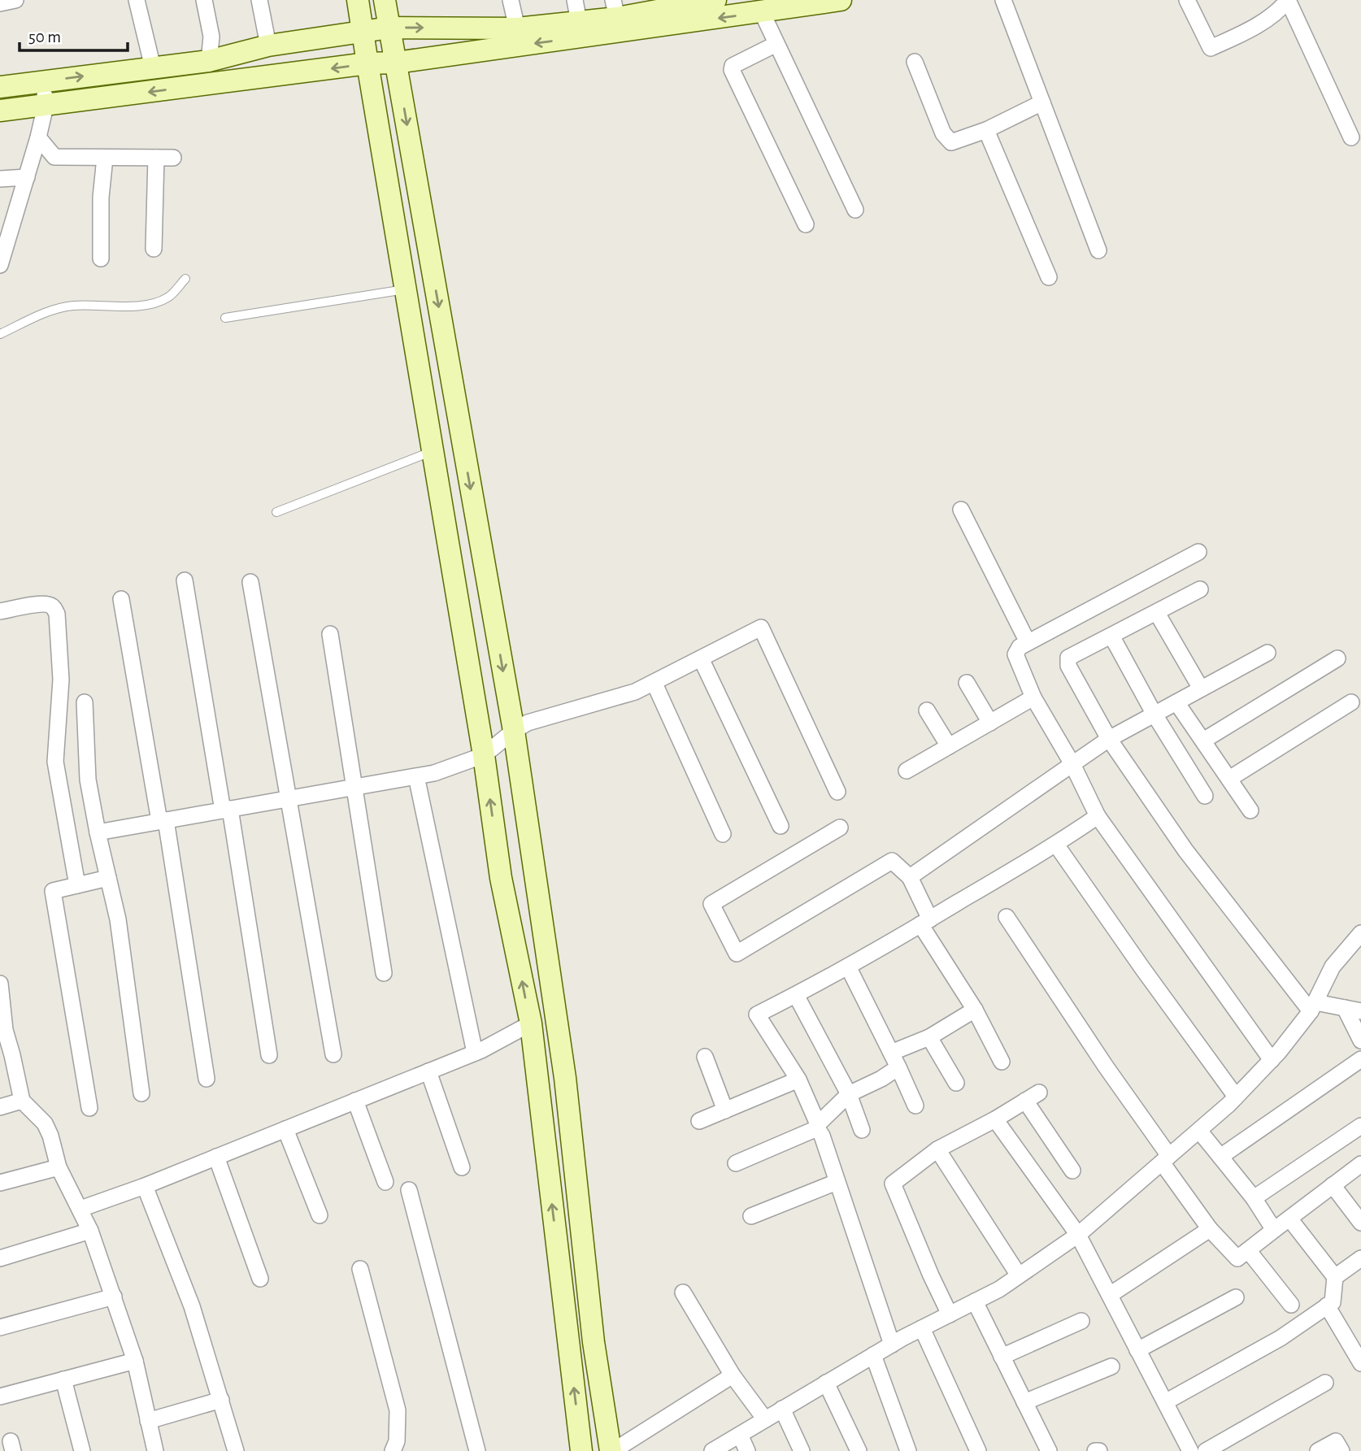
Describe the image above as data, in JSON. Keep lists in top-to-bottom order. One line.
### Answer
{"scale_bar":"50 m"}
